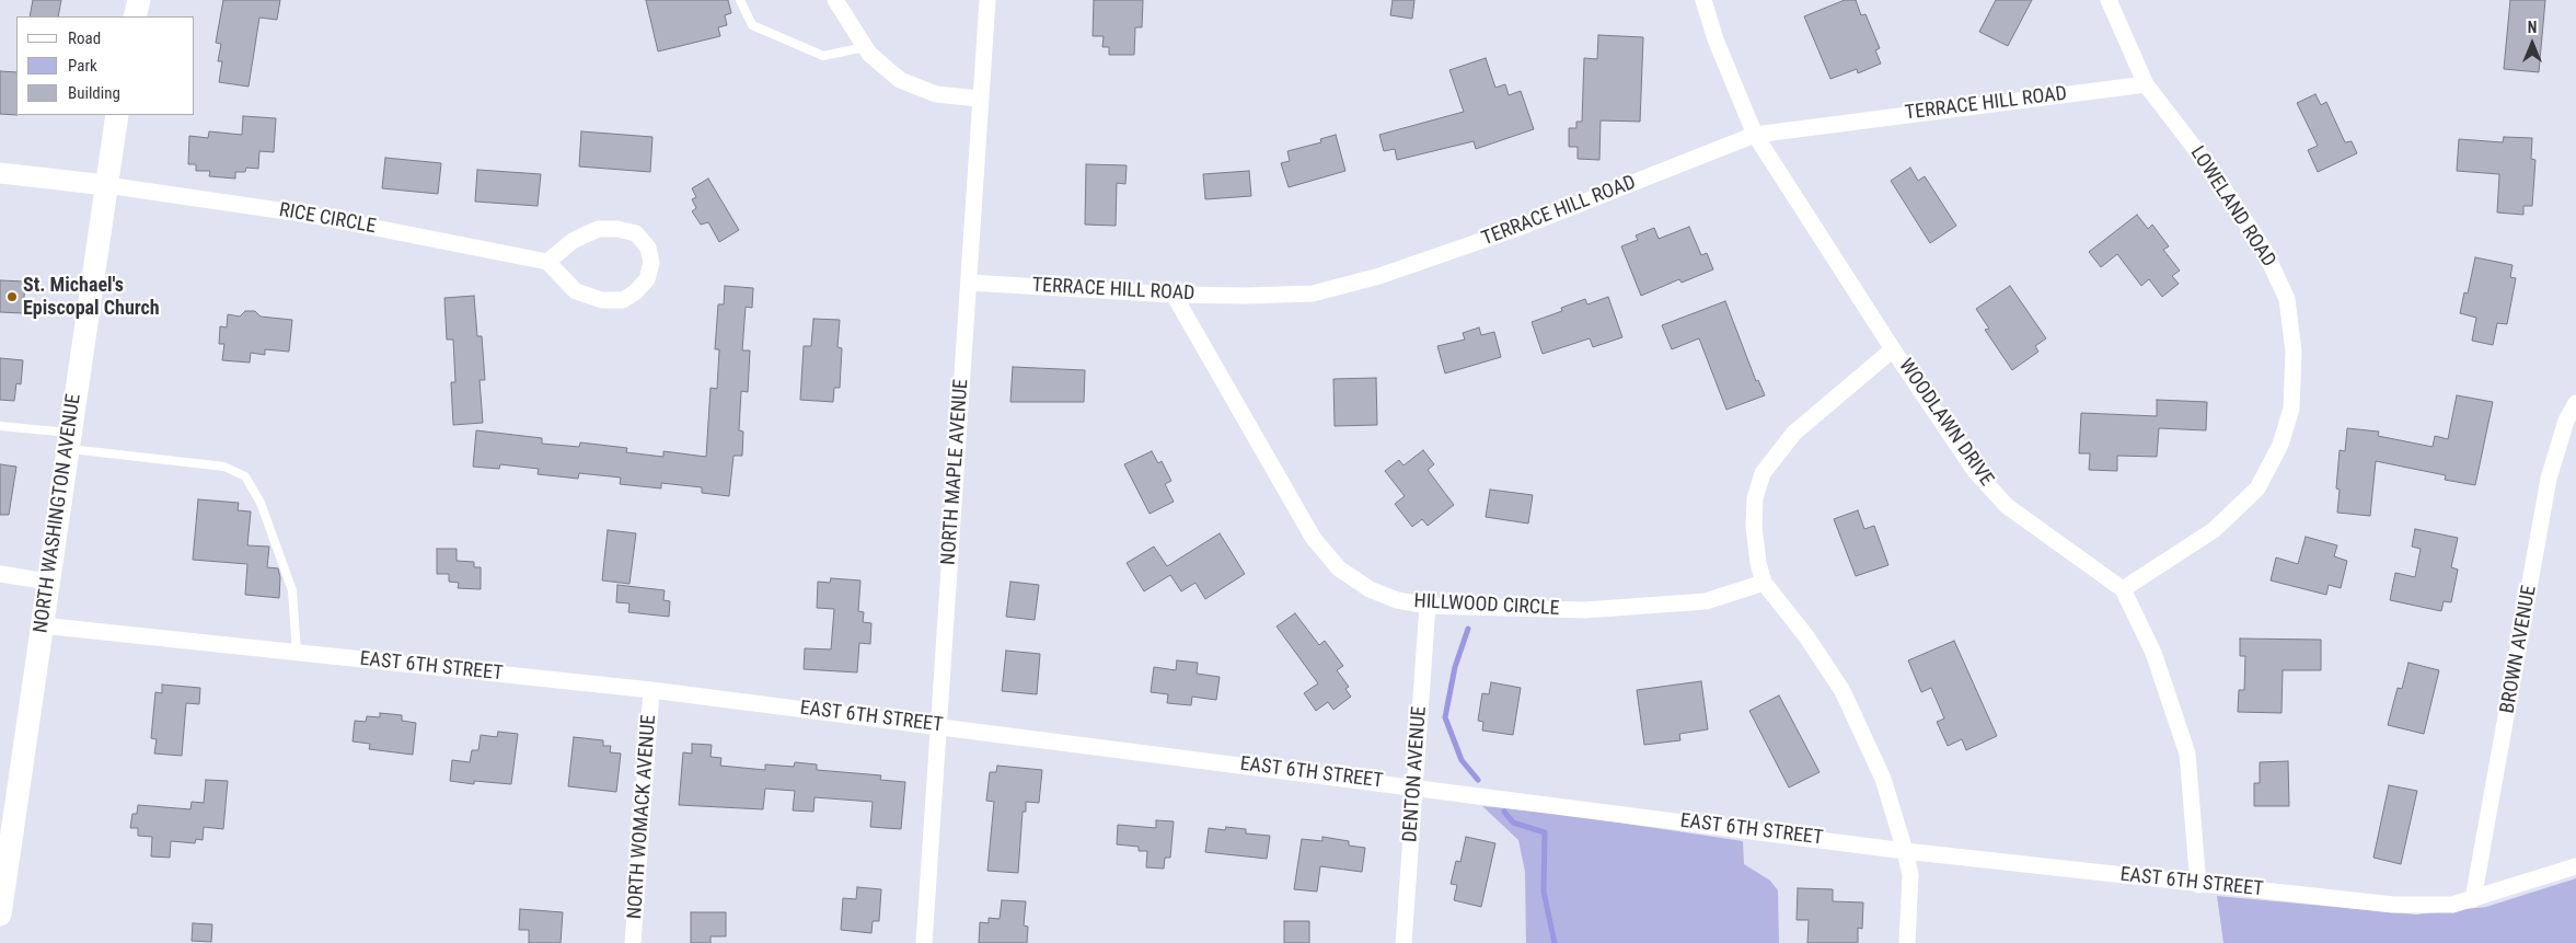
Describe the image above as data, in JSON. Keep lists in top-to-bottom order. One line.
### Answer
{"streets":{"main road":["NORTH WASHINGTON AVENUE"],"street":["TERRACE HILL ROAD","LOWELAND ROAD","RICE CIRCLE","WOODLAWN DRIVE","NORTH MAPLE AVENUE","HILLWOOD CIRCLE","BROWN AVENUE","EAST 6TH STREET","DENTON AVENUE","NORTH WOMACK AVENUE"]},"crossings":[["TERRACE HILL ROAD","LOWELAND ROAD"],["TERRACE HILL ROAD","WOODLAWN DRIVE"],["TERRACE HILL ROAD","NORTH MAPLE AVENUE"],["TERRACE HILL ROAD","HILLWOOD CIRCLE"],["LOWELAND ROAD","WOODLAWN DRIVE"],["RICE CIRCLE","NORTH WASHINGTON AVENUE"],["WOODLAWN DRIVE","EAST 6TH STREET"],["NORTH MAPLE AVENUE","EAST 6TH STREET"],["NORTH WASHINGTON AVENUE","EAST 6TH STREET"],["HILLWOOD CIRCLE","DENTON AVENUE"],["BROWN AVENUE","EAST 6TH STREET"],["EAST 6TH STREET","DENTON AVENUE"],["EAST 6TH STREET","NORTH WOMACK AVENUE"]],"places":["St. Michael's Episcopal Church"],"legend":["Road","Park","Building"],"north":"top"}
